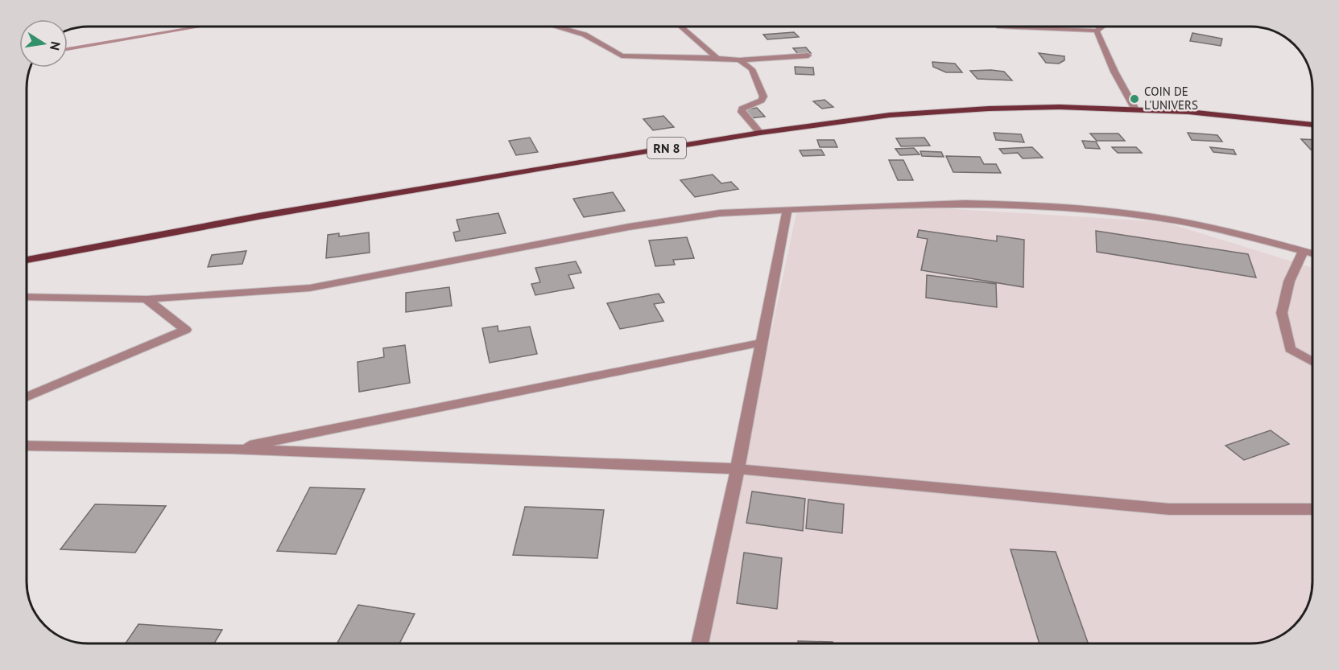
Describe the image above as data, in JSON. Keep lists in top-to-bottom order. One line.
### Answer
{"streets":{"main road":["RN 8"]},"places":["COIN DE L'UNIVERS"],"north":"right"}
